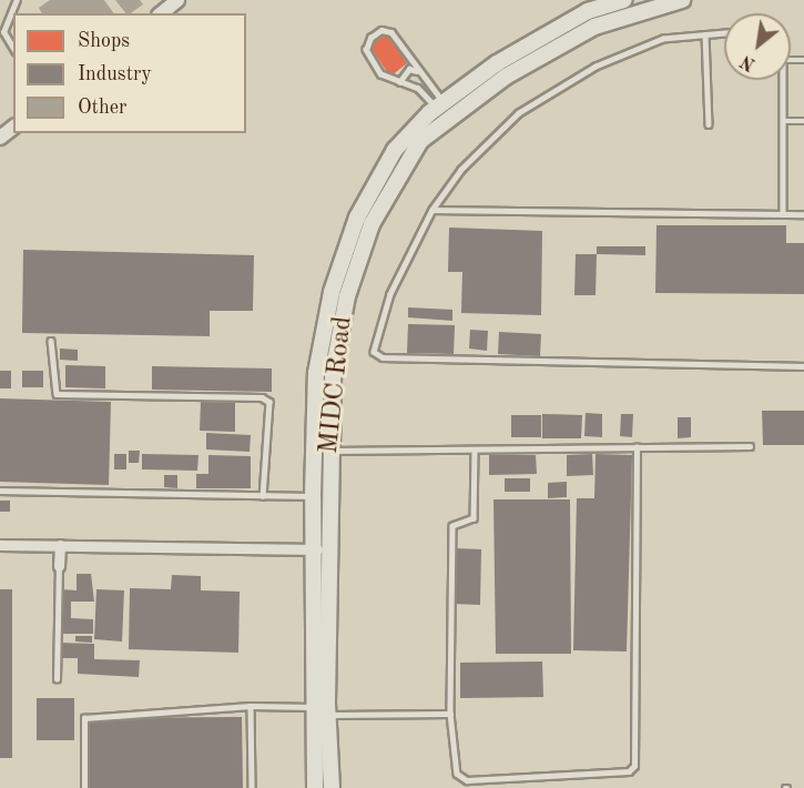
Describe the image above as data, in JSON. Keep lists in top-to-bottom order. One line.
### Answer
{"streets":{"main road":["MIDC Road"]},"legend":["Shops","Industry","Other"],"north":"bottom left"}
